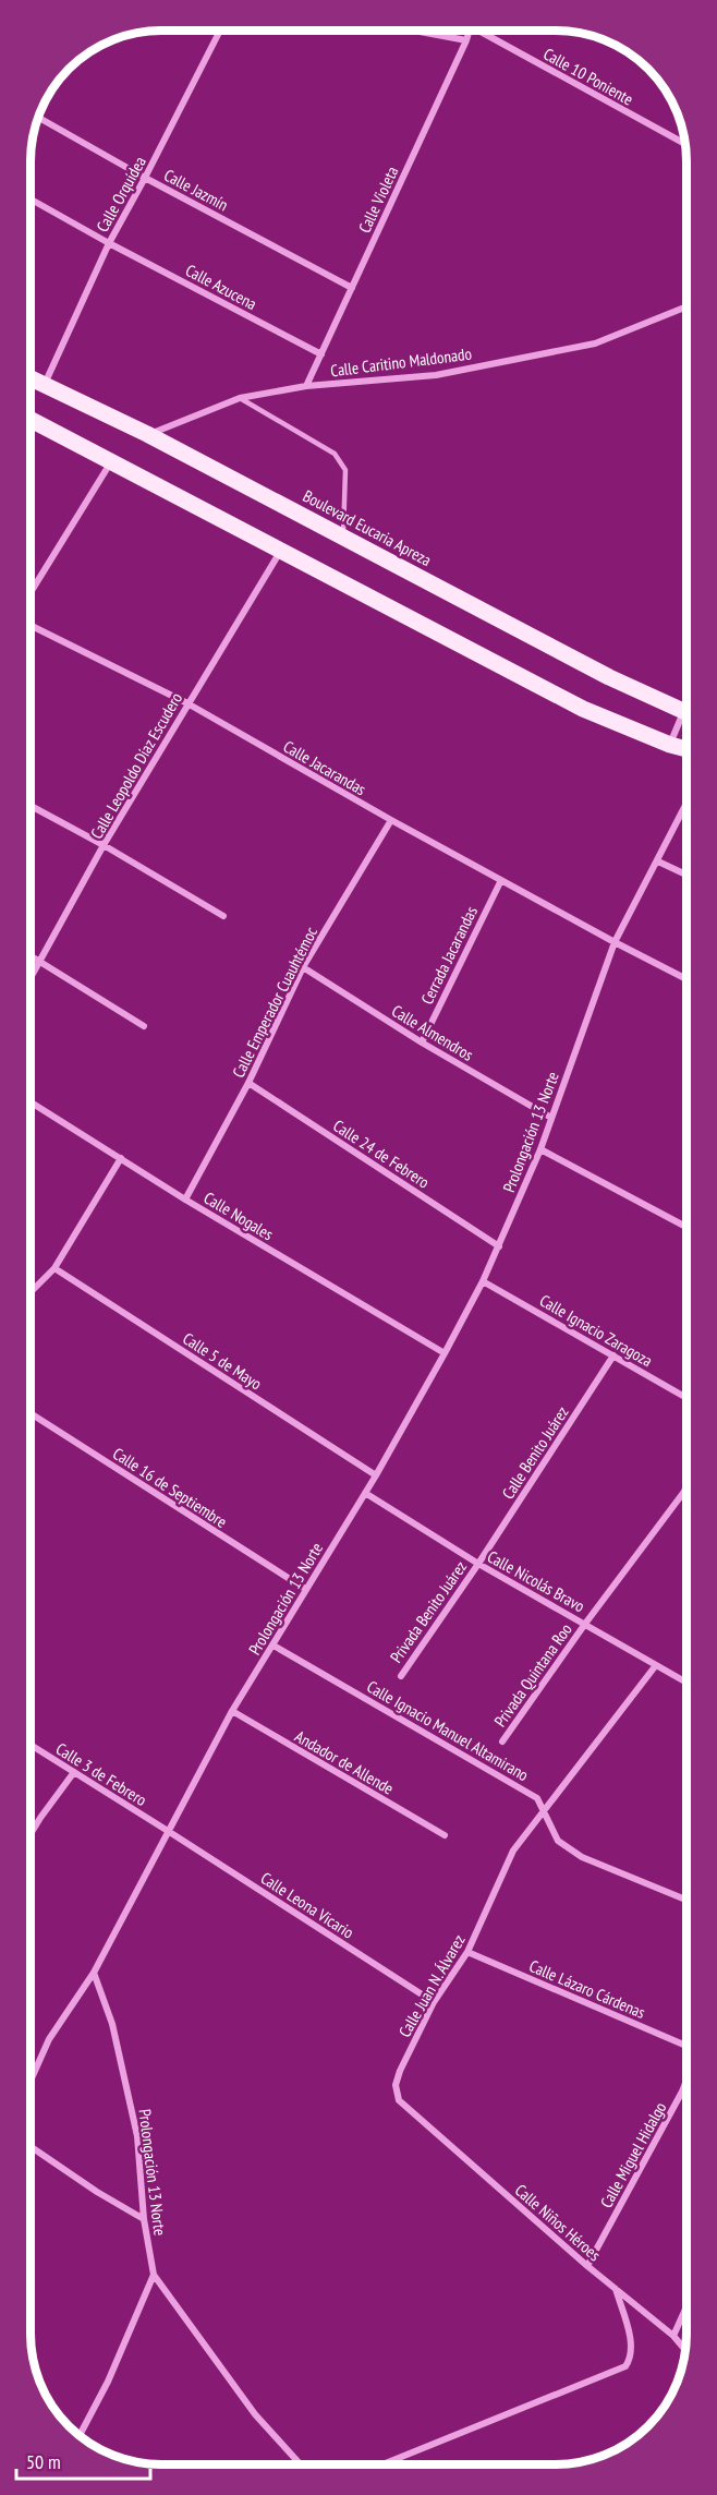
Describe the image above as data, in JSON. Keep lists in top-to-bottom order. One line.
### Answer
{"streets":{"main road":["Boulevard Eucaria Apreza"],"street":["Calle 10 Poniente","Calle Jazmín","Calle Orquídea","Calle Violeta","Calle Azucena","Calle Caritino Maldonado","Calle Leopoldo Díaz Escudero","Calle Jacarandas","Cerrada Jacarandas","Calle Emperador Cuauhtémoc","Calle Almendros","Prolongación 13 Norte","Calle 24 de Febrero","Calle Nogales","Calle Ignacio Zaragoza","Calle 5 de Mayo","Calle Benito Juárez","Calle 16 de Septiembre","Calle Nicolás Bravo","Privada Benito Juárez","Privada Quintana Roo","Calle Ignacio Manuel Altamirano","Andador de Allende","Calle 3 de Febrero","Calle Leona Vicario","Calle Juan N. Álvarez","Calle Lázaro Cárdenas","Calle Miguel Hidalgo","Calle Niños Héroes"]},"crossings":[["Calle Jazmín","Calle Orquídea"],["Calle Jazmín","Calle Violeta"],["Calle Orquídea","Calle Azucena"],["Calle Orquídea","Boulevard Eucaria Apreza"],["Calle Violeta","Calle Azucena"],["Calle Violeta","Calle Caritino Maldonado"],["Calle Caritino Maldonado","Boulevard Eucaria Apreza"],["Calle Leopoldo Díaz Escudero","Calle Jacarandas"],["Calle Jacarandas","Cerrada Jacarandas"],["Calle Jacarandas","Calle Emperador Cuauhtémoc"],["Calle Jacarandas","Prolongación 13 Norte"],["Cerrada Jacarandas","Calle Almendros"],["Calle Emperador Cuauhtémoc","Calle Almendros"],["Calle Emperador Cuauhtémoc","Calle 24 de Febrero"],["Calle Emperador Cuauhtémoc","Calle Nogales"],["Calle Almendros","Prolongación 13 Norte"],["Prolongación 13 Norte","Calle 24 de Febrero"],["Prolongación 13 Norte","Calle Nogales"],["Prolongación 13 Norte","Calle Ignacio Zaragoza"],["Prolongación 13 Norte","Calle 5 de Mayo"],["Prolongación 13 Norte","Calle 16 de Septiembre"],["Prolongación 13 Norte","Calle Nicolás Bravo"],["Prolongación 13 Norte","Calle Ignacio Manuel Altamirano"],["Prolongación 13 Norte","Andador de Allende"],["Prolongación 13 Norte","Calle 3 de Febrero"],["Prolongación 13 Norte","Calle Leona Vicario"],["Calle Ignacio Zaragoza","Calle Benito Juárez"],["Calle Benito Juárez","Calle Nicolás Bravo"],["Calle Benito Juárez","Privada Benito Juárez"],["Calle Nicolás Bravo","Privada Benito Juárez"],["Calle Nicolás Bravo","Privada Quintana Roo"],["Calle Nicolás Bravo","Calle Juan N. Álvarez"],["Calle Ignacio Manuel Altamirano","Calle Juan N. Álvarez"],["Calle 3 de Febrero","Calle Leona Vicario"],["Calle Leona Vicario","Calle Juan N. Álvarez"],["Calle Juan N. Álvarez","Calle Lázaro Cárdenas"],["Calle Juan N. Álvarez","Calle Niños Héroes"],["Calle Miguel Hidalgo","Calle Niños Héroes"]],"scale_bar":"50 m"}
